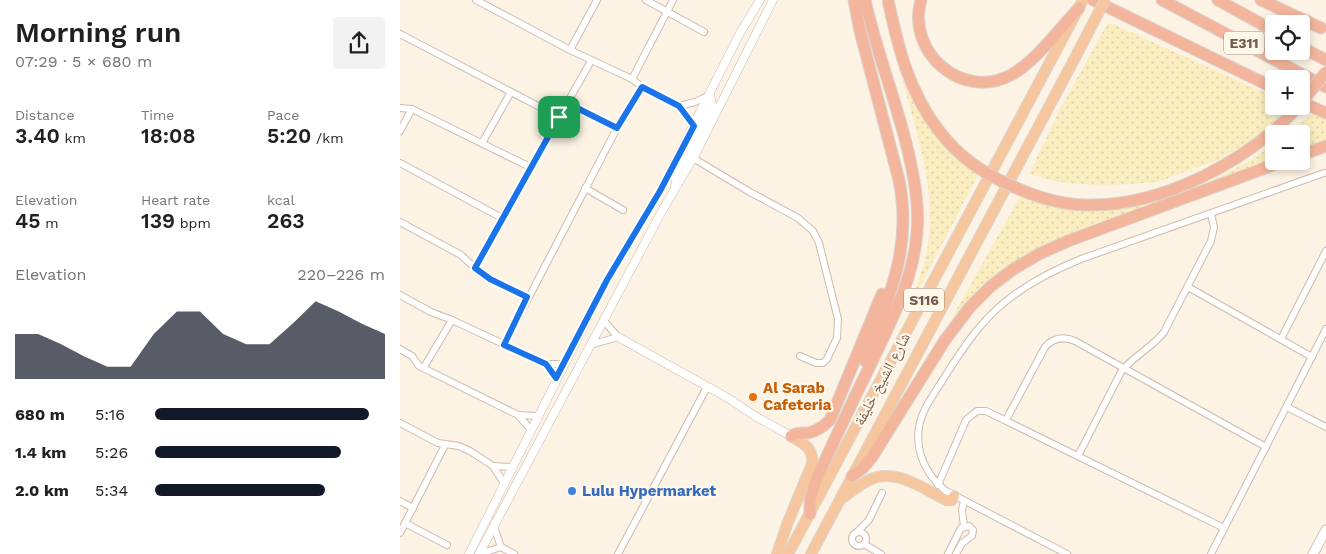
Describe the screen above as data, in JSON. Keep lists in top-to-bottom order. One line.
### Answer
{"streets":{"highway":["E311","S116","شارع الشيخ خليفة"]},"places":["Al Sarab Cafeteria","Lulu Hypermarket"],"page":{"heading":["Morning run","07:29 · 5 × 680 m"],"map_buttons":["+","−"],"stats":[["Distance","3.40 km"],["Time","18:08"],["Pace","5:20 /km"],["Elevation","45 m"],["Heart rate","139 bpm"],["kcal","263"]],"chart":["Elevation","220–226 m"],"list":[{"name":"680 m","note":"5:16"},{"name":"1.4 km","note":"5:26"},{"name":"2.0 km","note":"5:34"}]}}
